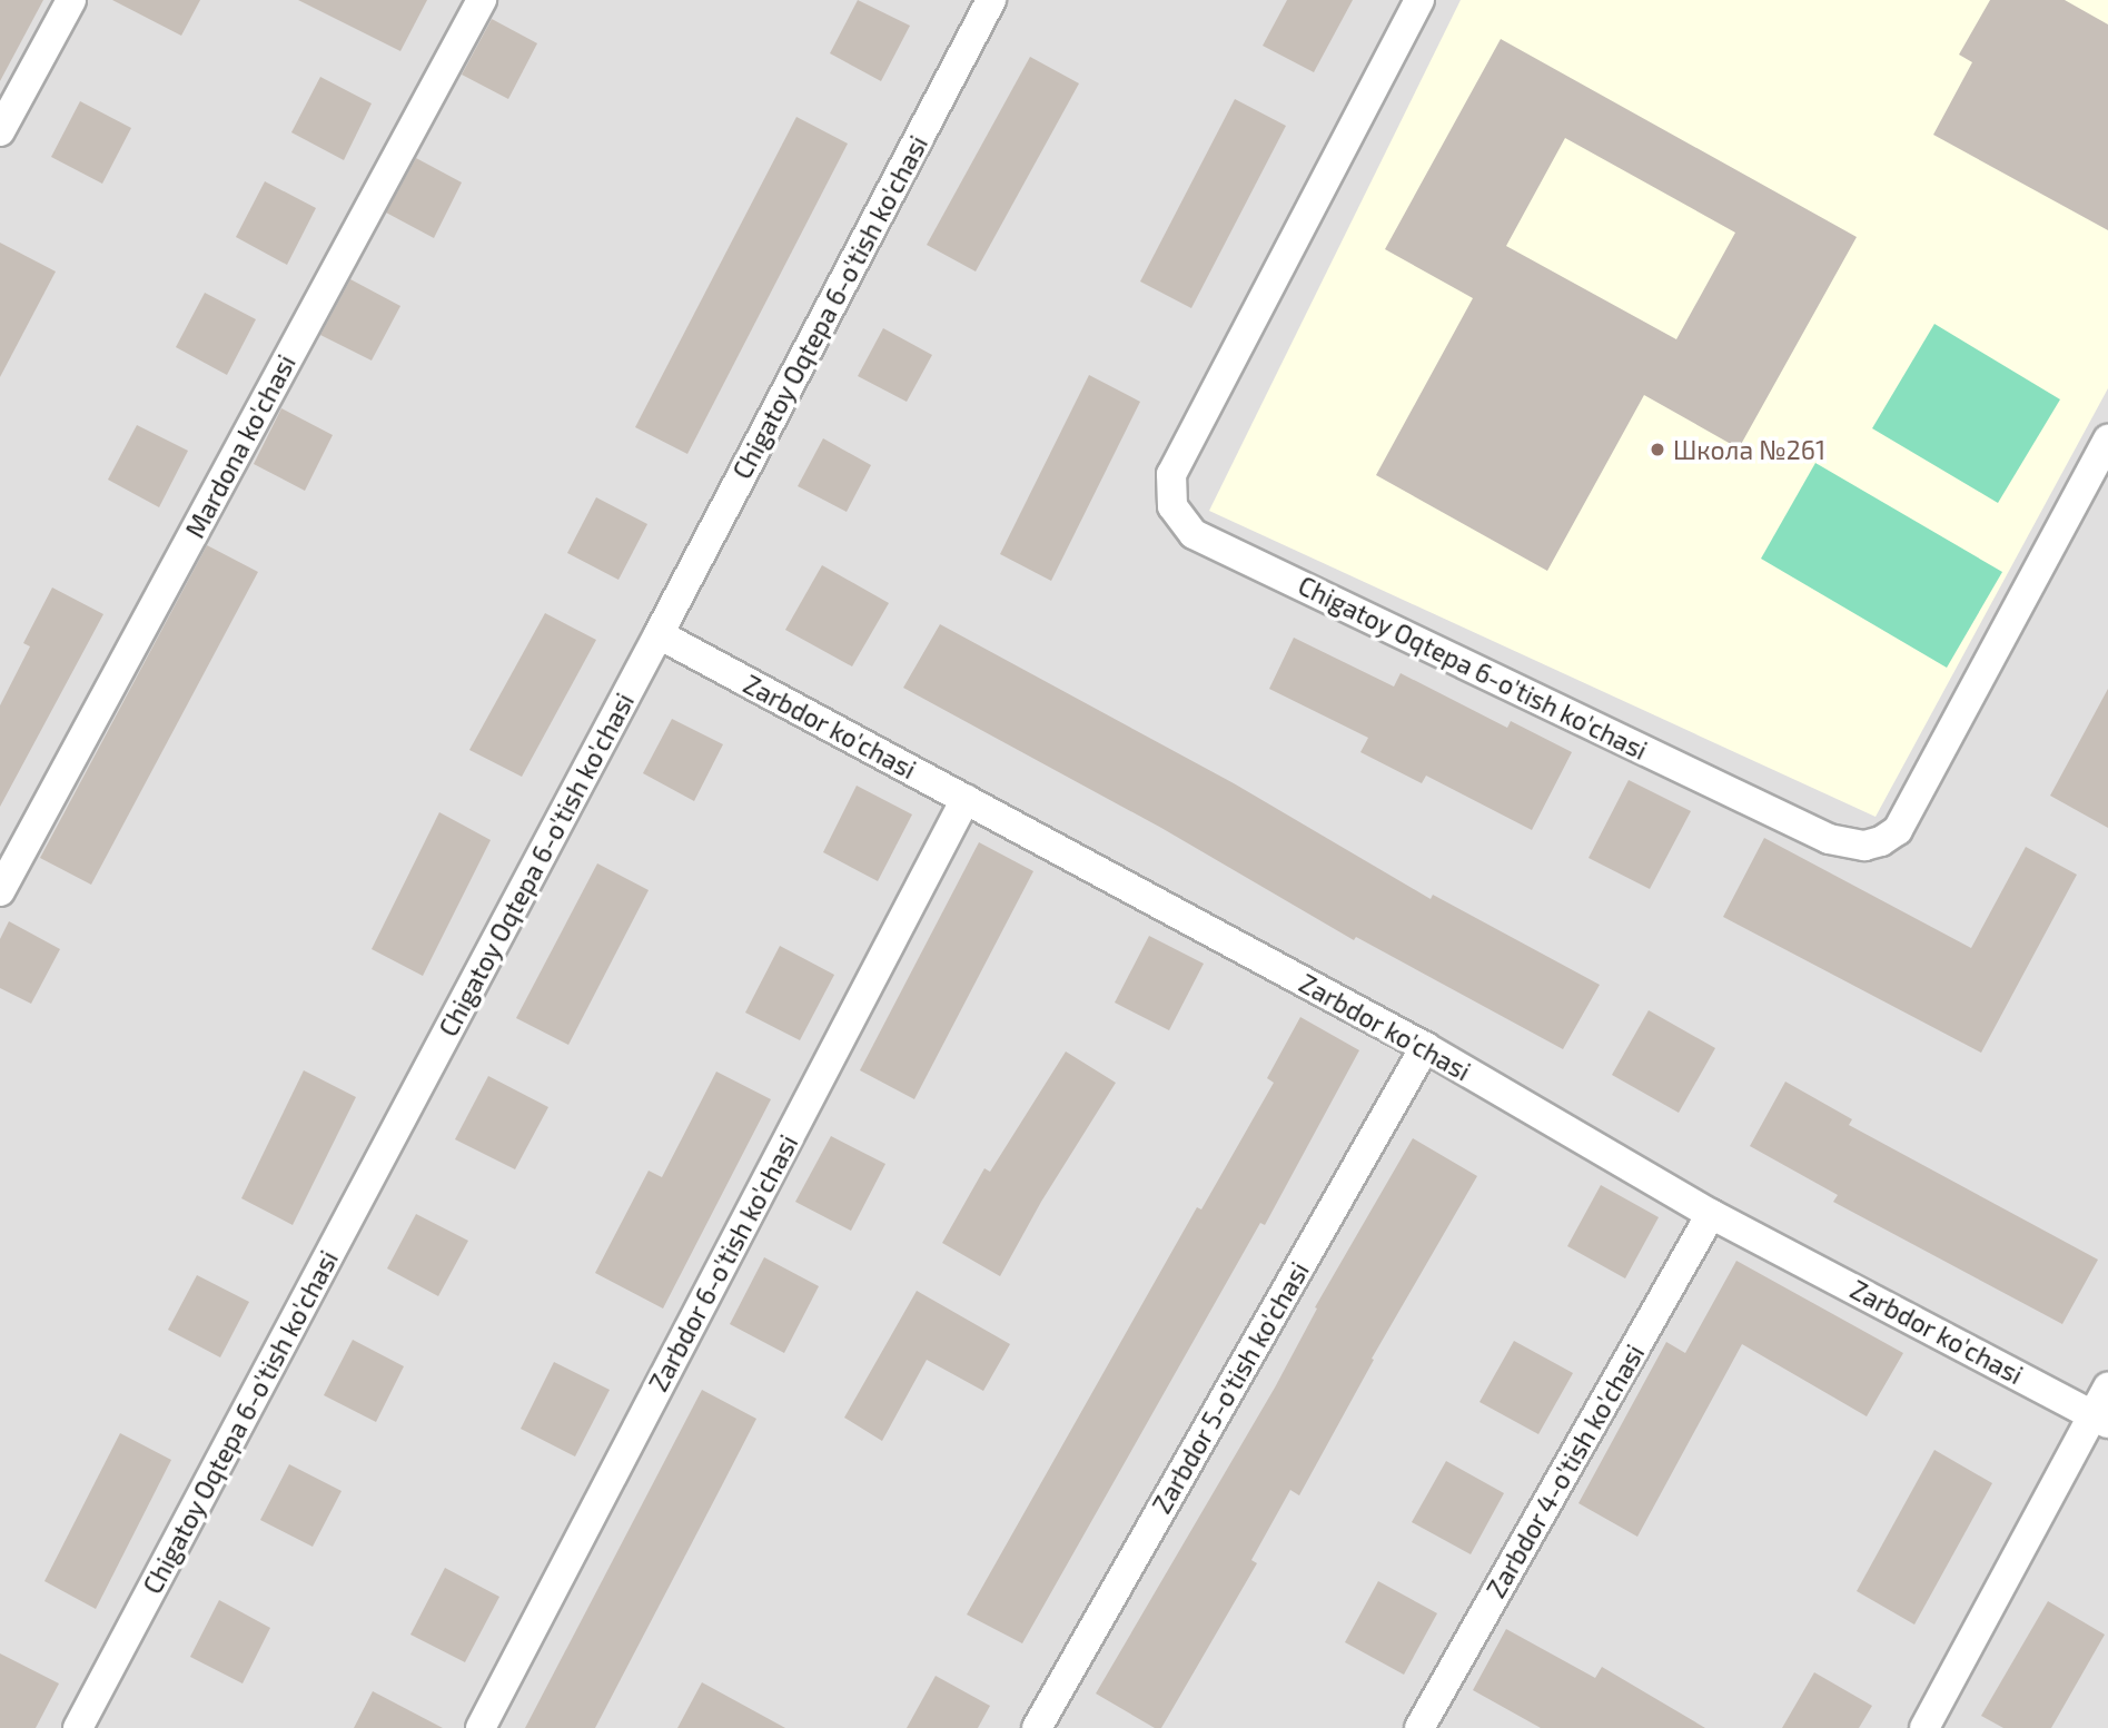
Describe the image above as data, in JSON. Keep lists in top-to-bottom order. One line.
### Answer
{"streets":{"street":["Chigatoy Oqtepa 6-o'tish ko'chasi","Mardona ko'chasi","Zarbdor ko'chasi","Zarbdor 6-o'tish ko'chasi","Zarbdor 5-o'tish ko'chasi","Zarbdor 4-o'tish ko'chasi"]},"crossings":[["Chigatoy Oqtepa 6-o'tish ko'chasi","Zarbdor ko'chasi"],["Zarbdor ko'chasi","Zarbdor 6-o'tish ko'chasi"],["Zarbdor ko'chasi","Zarbdor 5-o'tish ko'chasi"],["Zarbdor ko'chasi","Zarbdor 4-o'tish ko'chasi"]],"places":["Школа №261"]}
